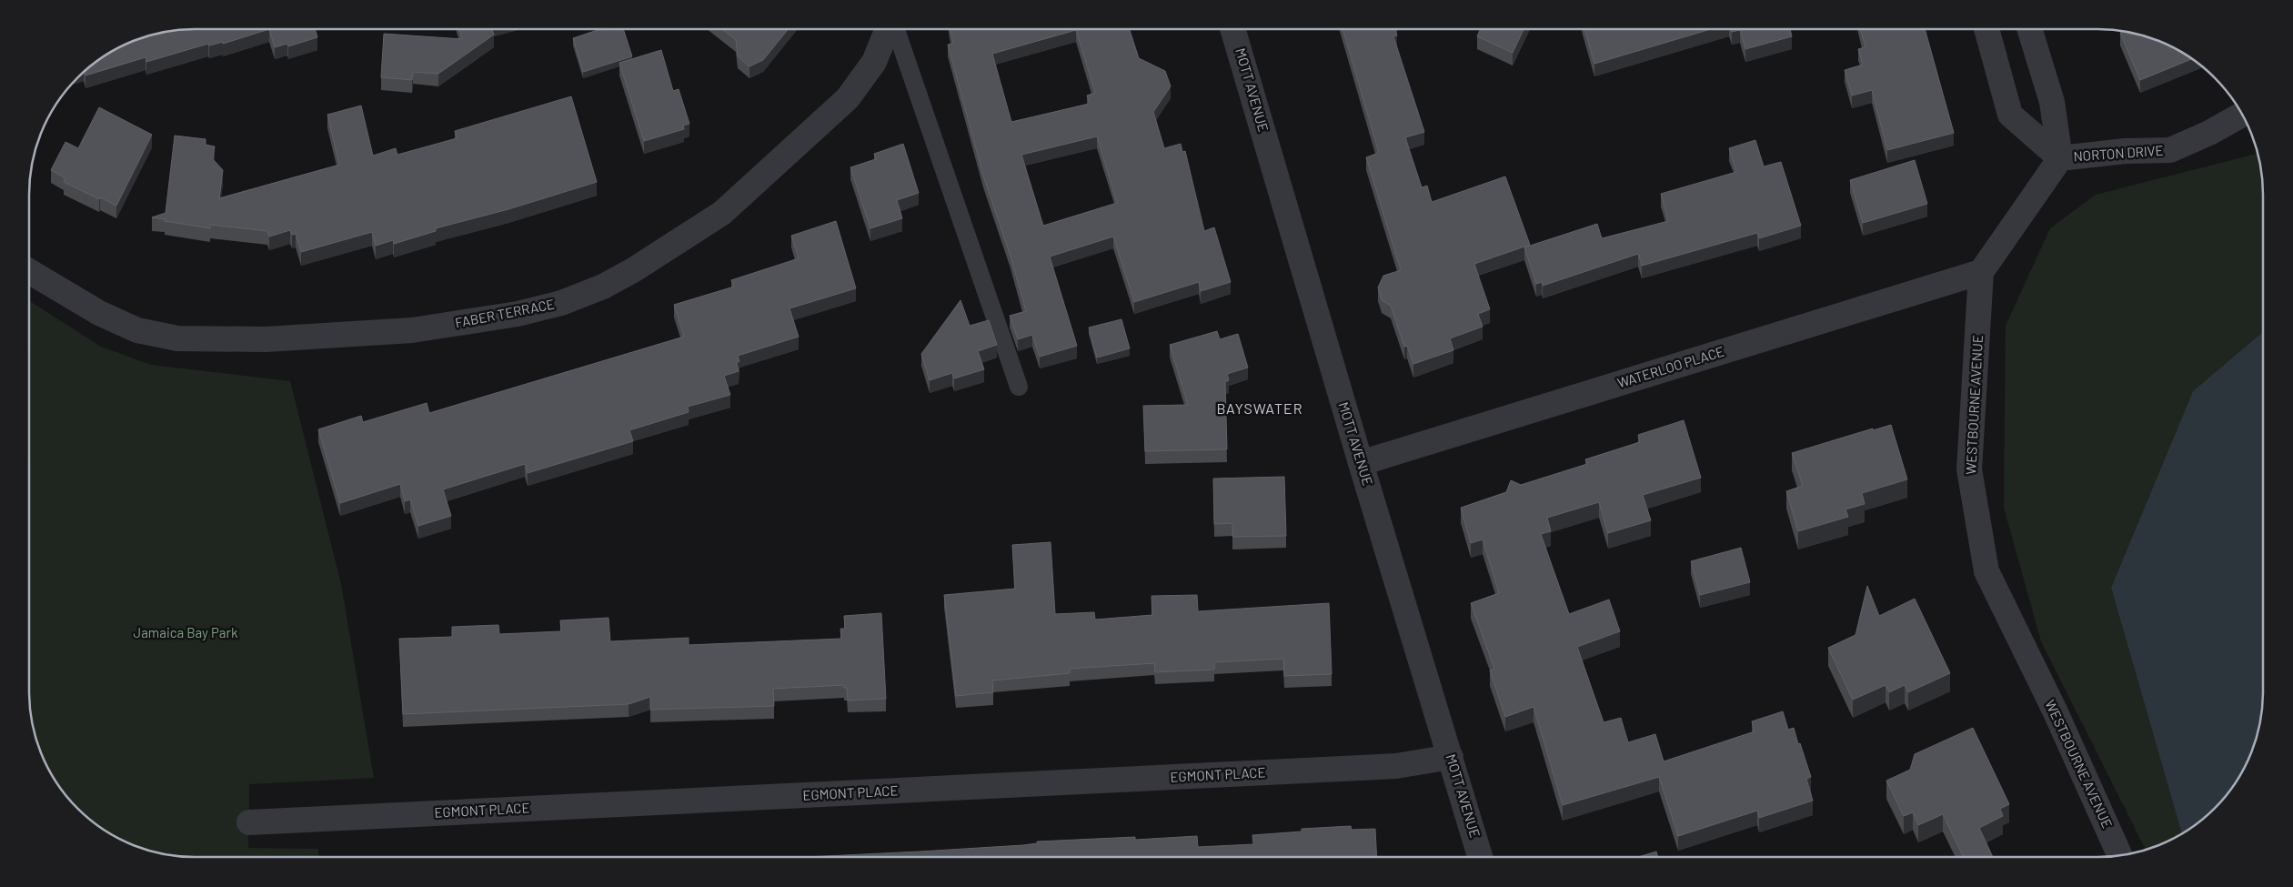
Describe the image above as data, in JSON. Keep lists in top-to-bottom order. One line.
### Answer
{"streets":{"street":["MOTT AVENUE","NORTON DRIVE","FABER TERRACE","WATERLOO PLACE","WESTBOURNE AVENUE","EGMONT PLACE"]},"crossings":[["MOTT AVENUE","WATERLOO PLACE"],["MOTT AVENUE","EGMONT PLACE"],["WATERLOO PLACE","WESTBOURNE AVENUE"]],"districts":["BAYSWATER"],"parks":["Jamaica Bay Park"]}
